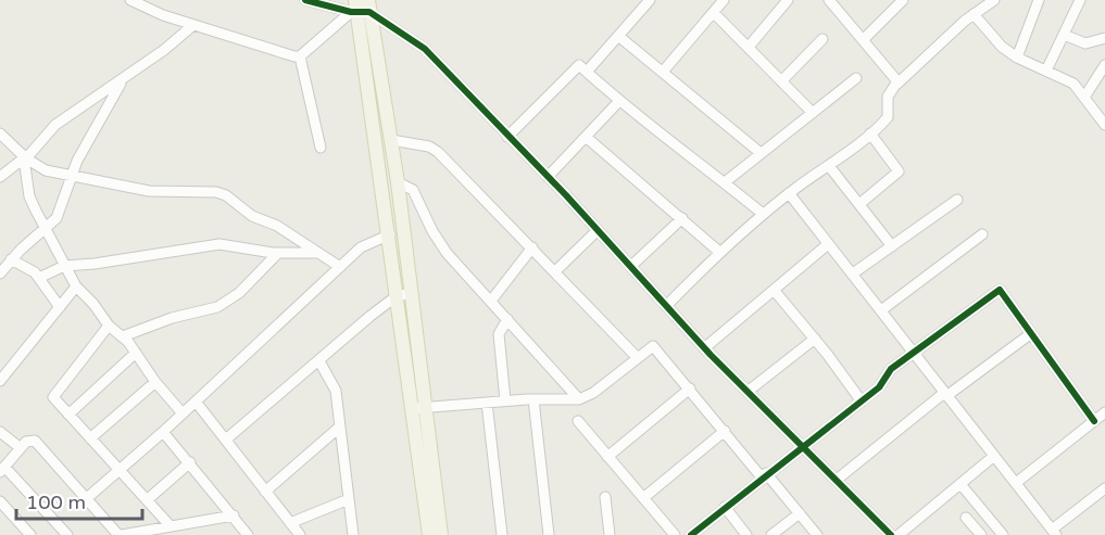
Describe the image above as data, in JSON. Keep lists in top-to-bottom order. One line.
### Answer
{"scale_bar":"100 m"}
